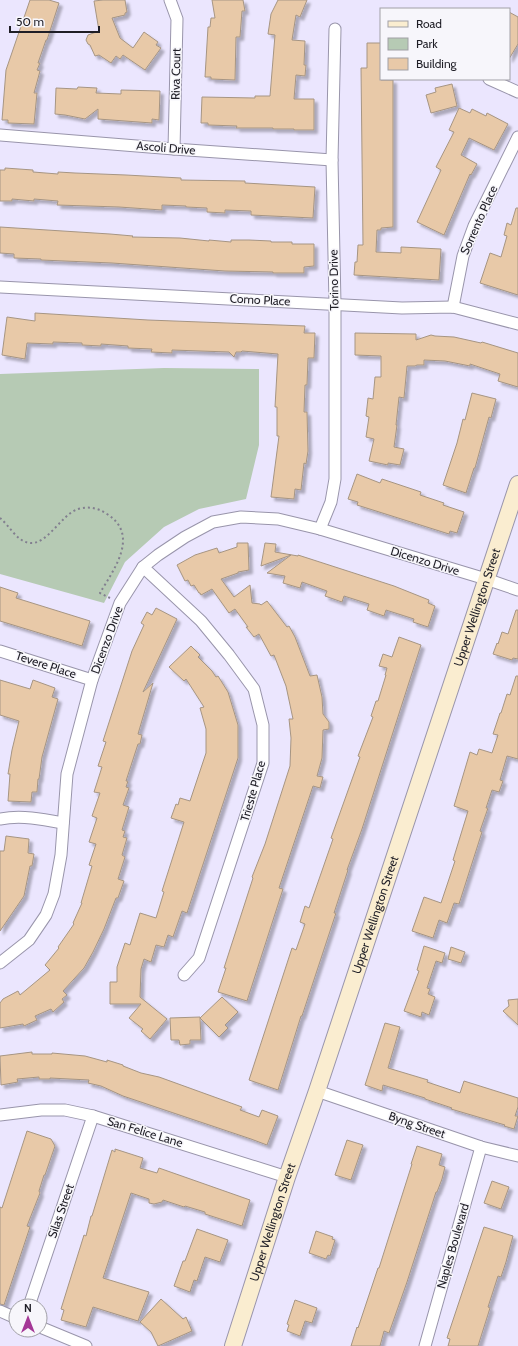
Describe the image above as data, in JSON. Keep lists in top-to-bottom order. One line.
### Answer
{"streets":{"main road":["Upper Wellington Street"],"street":["Riva Court","Ascoli Drive","Sorrento Place","Torino Drive","Como Place","Dicenzo Drive","Tevere Place","Trieste Place","Byng Street","San Felice Lane","Silas Street","Naples Boulevard"]},"crossings":[["Riva Court","Ascoli Drive"],["Ascoli Drive","Torino Drive"],["Sorrento Place","Como Place"],["Torino Drive","Como Place"],["Torino Drive","Dicenzo Drive"],["Dicenzo Drive","Upper Wellington Street"],["Dicenzo Drive","Tevere Place"],["Dicenzo Drive","Trieste Place"],["Upper Wellington Street","Byng Street"],["Upper Wellington Street","San Felice Lane"],["Byng Street","Naples Boulevard"],["San Felice Lane","Silas Street"]],"legend":["Road","Park","Building"],"scale_bar":"50 m","north":"top"}
